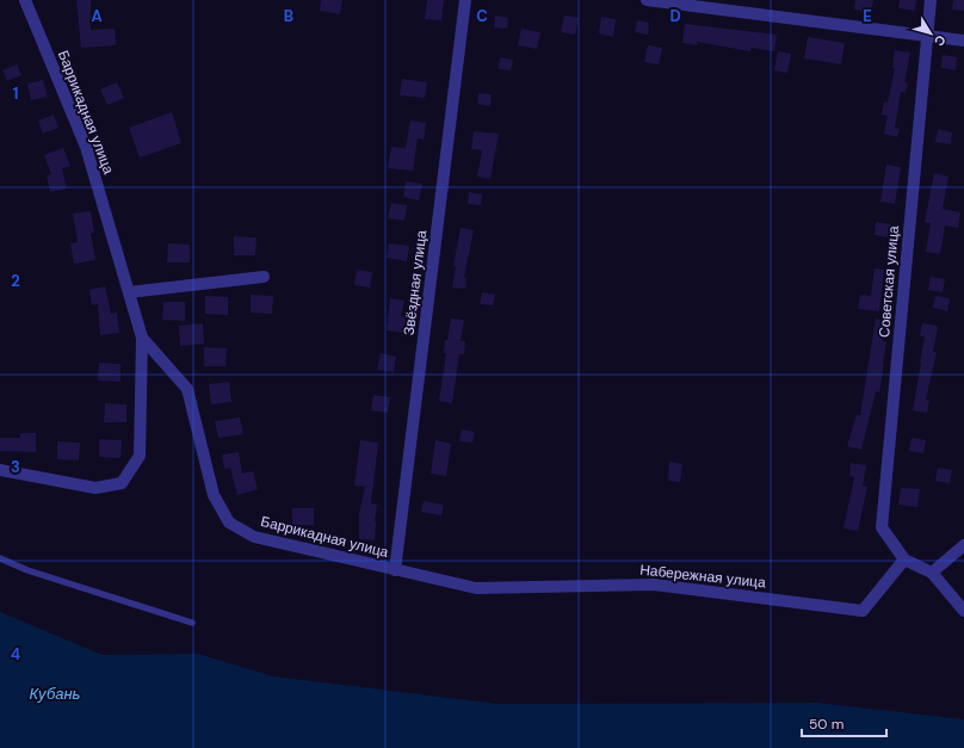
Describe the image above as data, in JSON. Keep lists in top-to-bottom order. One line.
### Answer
{"streets":{"street":["Баррикадная улица","Советская улица","Звёздная улица","Набережная улица"]},"crossings":[["Баррикадная улица","Звёздная улица"],["Баррикадная улица","Набережная улица"],["Советская улица","Набережная улица"],["Звёздная улица","Набережная улица"]],"water":["Кубань"],"scale_bar":"50 m","north":"bottom right","grid":{"columns":["A","B","C","D","E"],"rows":["1","2","3","4"]}}
